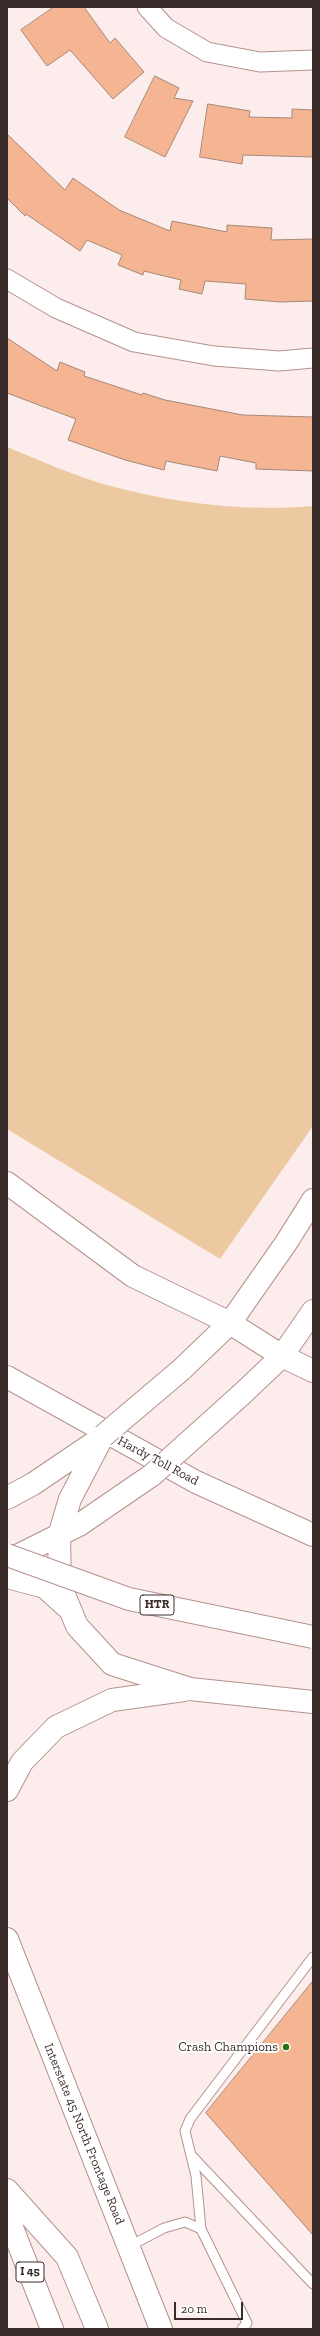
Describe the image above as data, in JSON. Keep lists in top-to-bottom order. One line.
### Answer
{"streets":{"main road":["Hardy Toll Road","HTR","Interstate 45 North Frontage Road","I 45"]},"places":["Crash Champions"],"scale_bar":"20 m"}
